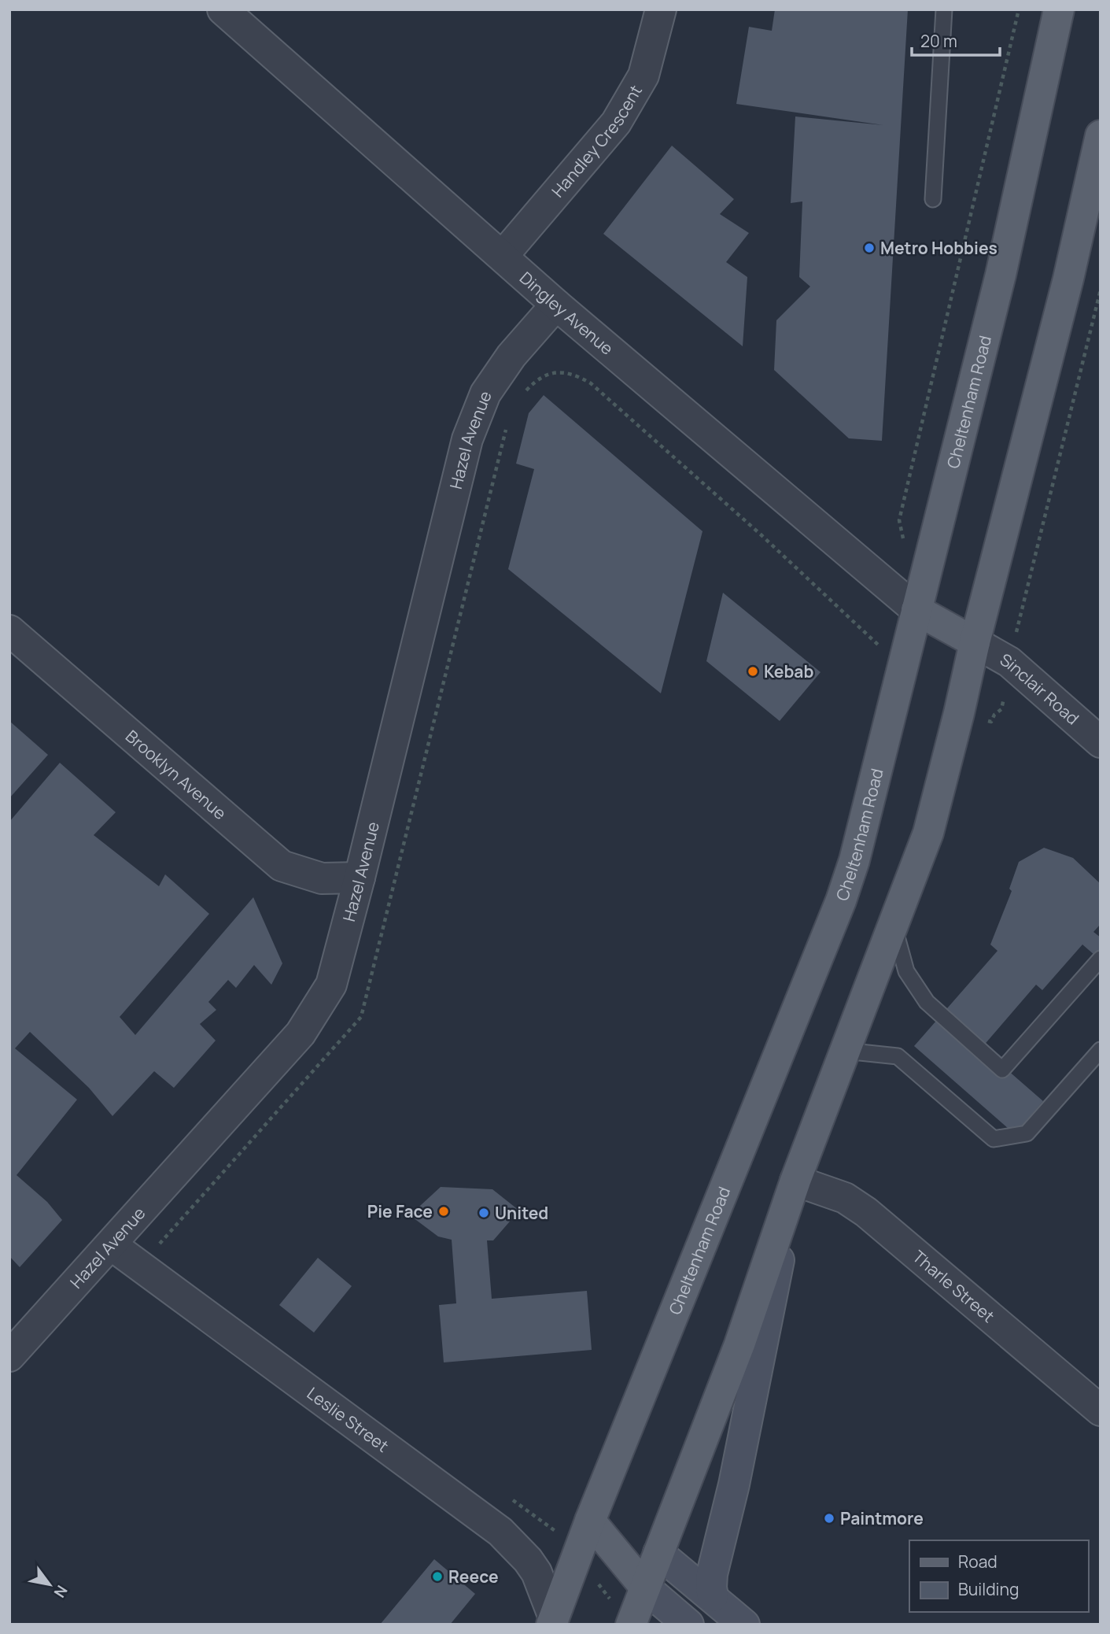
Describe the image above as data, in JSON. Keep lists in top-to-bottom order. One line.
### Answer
{"streets":{"main road":["Cheltenham Road"],"street":["Handley Crescent","Dingley Avenue","Hazel Avenue","Sinclair Road","Brooklyn Avenue","Tharle Street","Leslie Street"]},"crossings":[["Handley Crescent","Dingley Avenue"],["Dingley Avenue","Cheltenham Road"],["Dingley Avenue","Hazel Avenue"],["Cheltenham Road","Leslie Street"],["Hazel Avenue","Brooklyn Avenue"],["Hazel Avenue","Leslie Street"]],"places":["Metro Hobbies","Kebab","Pie Face","United","Paintmore","Reece"],"legend":["Road","Building"],"scale_bar":"20 m","north":"bottom right"}
